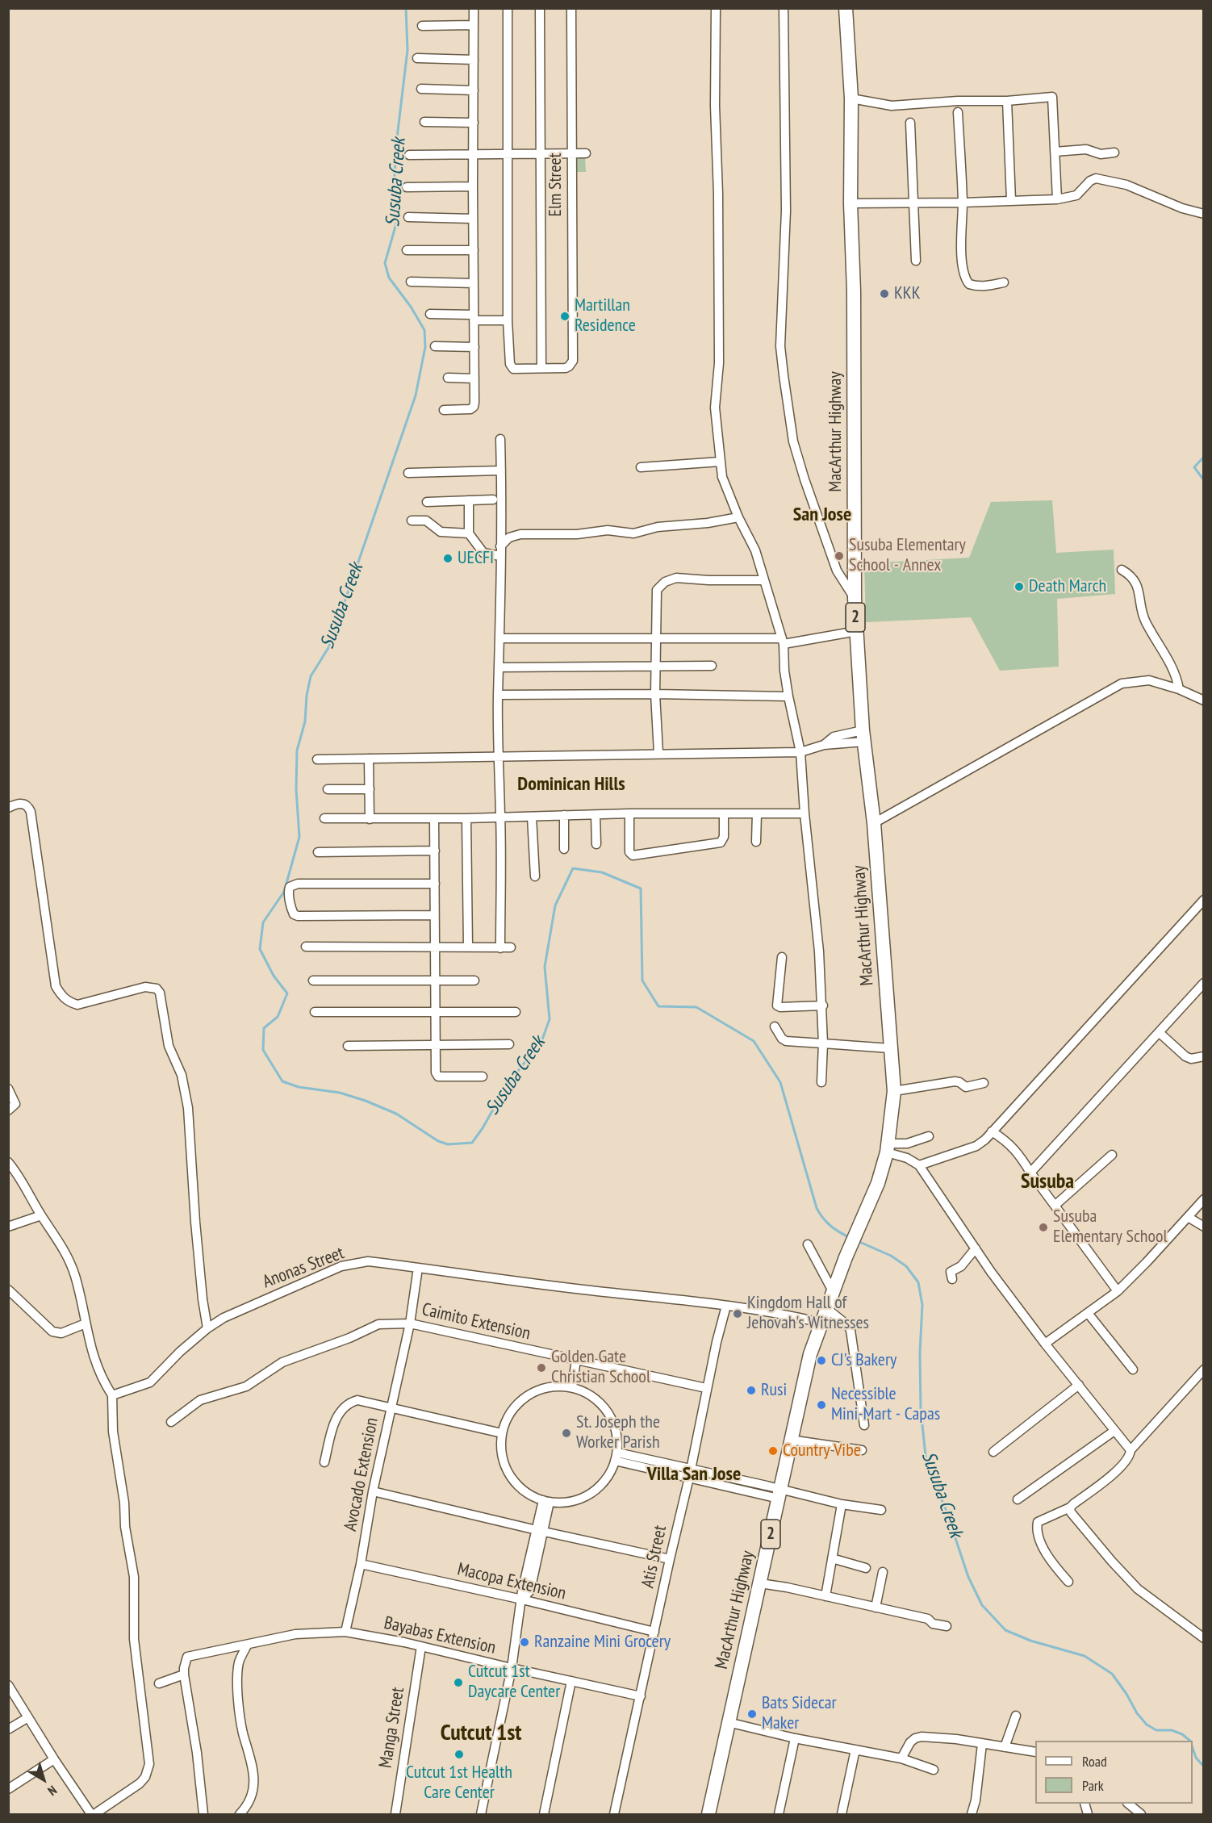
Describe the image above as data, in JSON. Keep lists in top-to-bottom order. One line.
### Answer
{"streets":{"highway":["MacArthur Highway","2"],"street":["Elm Street","Anonas Street","Caimito Extension","Avocado Extension","Atis Street","Macopa Extension","Bayabas Extension","Manga Street"]},"crossings":[["MacArthur Highway","Anonas Street"],["Anonas Street","Avocado Extension"],["Anonas Street","Atis Street"],["Caimito Extension","Avocado Extension"],["Caimito Extension","Atis Street"],["Avocado Extension","Macopa Extension"],["Avocado Extension","Bayabas Extension"],["Atis Street","Macopa Extension"],["Atis Street","Bayabas Extension"],["Bayabas Extension","Manga Street"]],"districts":["San Jose","Dominican Hills","Susuba","Villa San Jose","Cutcut 1st"],"water":["Susuba Creek"],"places":["KKK","Martillan Residence","Susuba Elementary School - Annex","UECFI","Death March","Susuba Elementary School","Kingdom Hall of Jehovah's Witnesses","CJ's Bakery","Golden Gate Christian School","Rusi","Necessible Mini-Mart - Capas","St. Joseph the Worker Parish","Country Vibe","Ranzaine Mini Grocery","Cutcut 1st Daycare Center","Bats Sidecar Maker","Cutcut 1st Health Care Center"],"legend":["Road","Park"],"north":"bottom right"}
